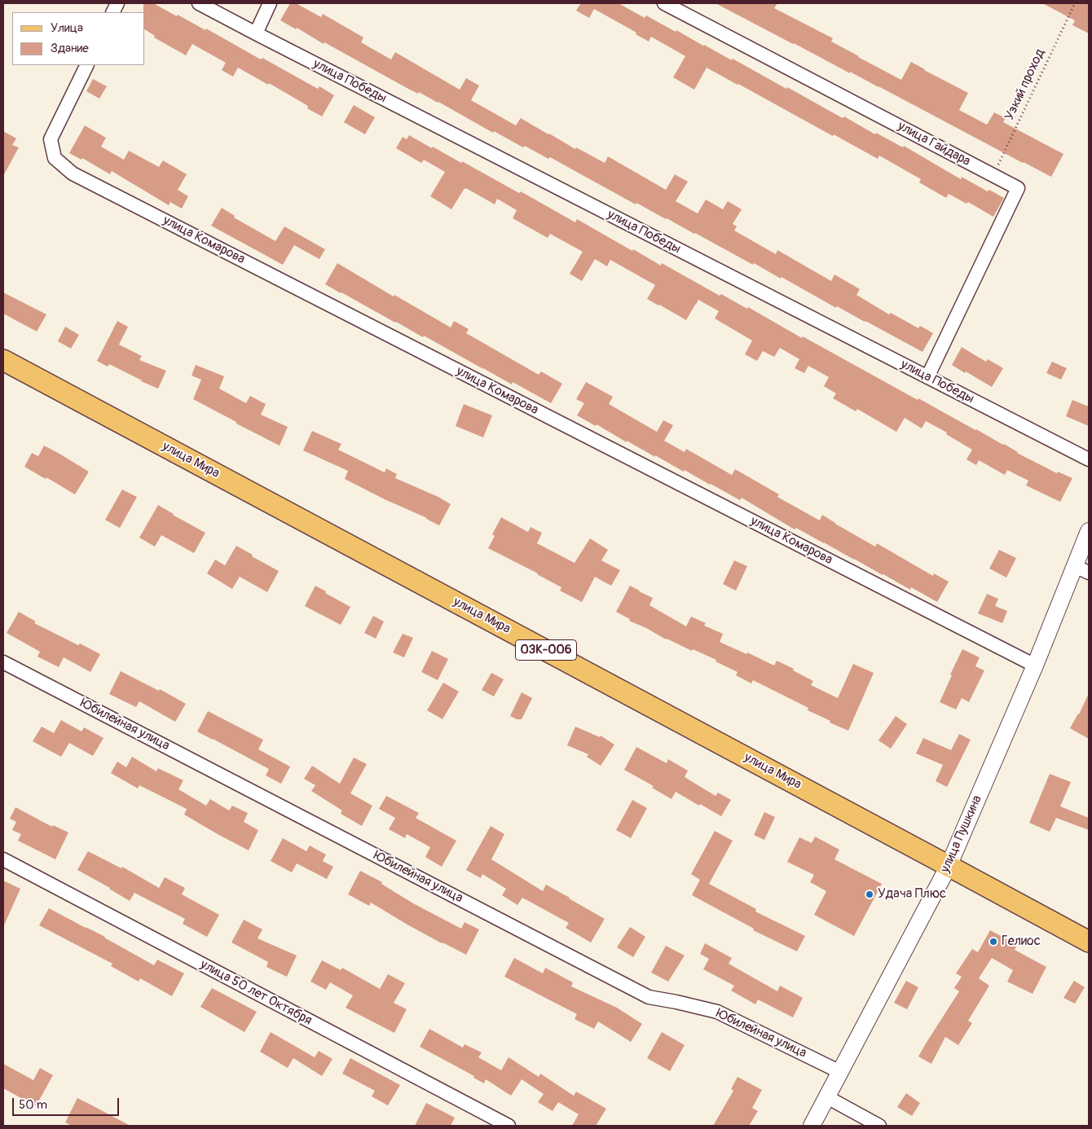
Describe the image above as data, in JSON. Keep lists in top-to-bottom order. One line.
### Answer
{"streets":{"main road":["улица Мира","03К-006"],"street":["улица Победы","улица Гайдара","улица Комарова","Юбилейная улица","улица Пушкина","улица 50 лет Октября"],"path":["Узкий проход"]},"crossings":[["улица Победы","улица Гайдара"],["Узкий проход","улица Гайдара"],["улица Комарова","улица Пушкина"],["улица Мира","улица Пушкина"],["Юбилейная улица","улица Пушкина"]],"places":["Удача Плюс","Гелиос"],"legend":["Улица","Здание"],"scale_bar":"50 m"}
